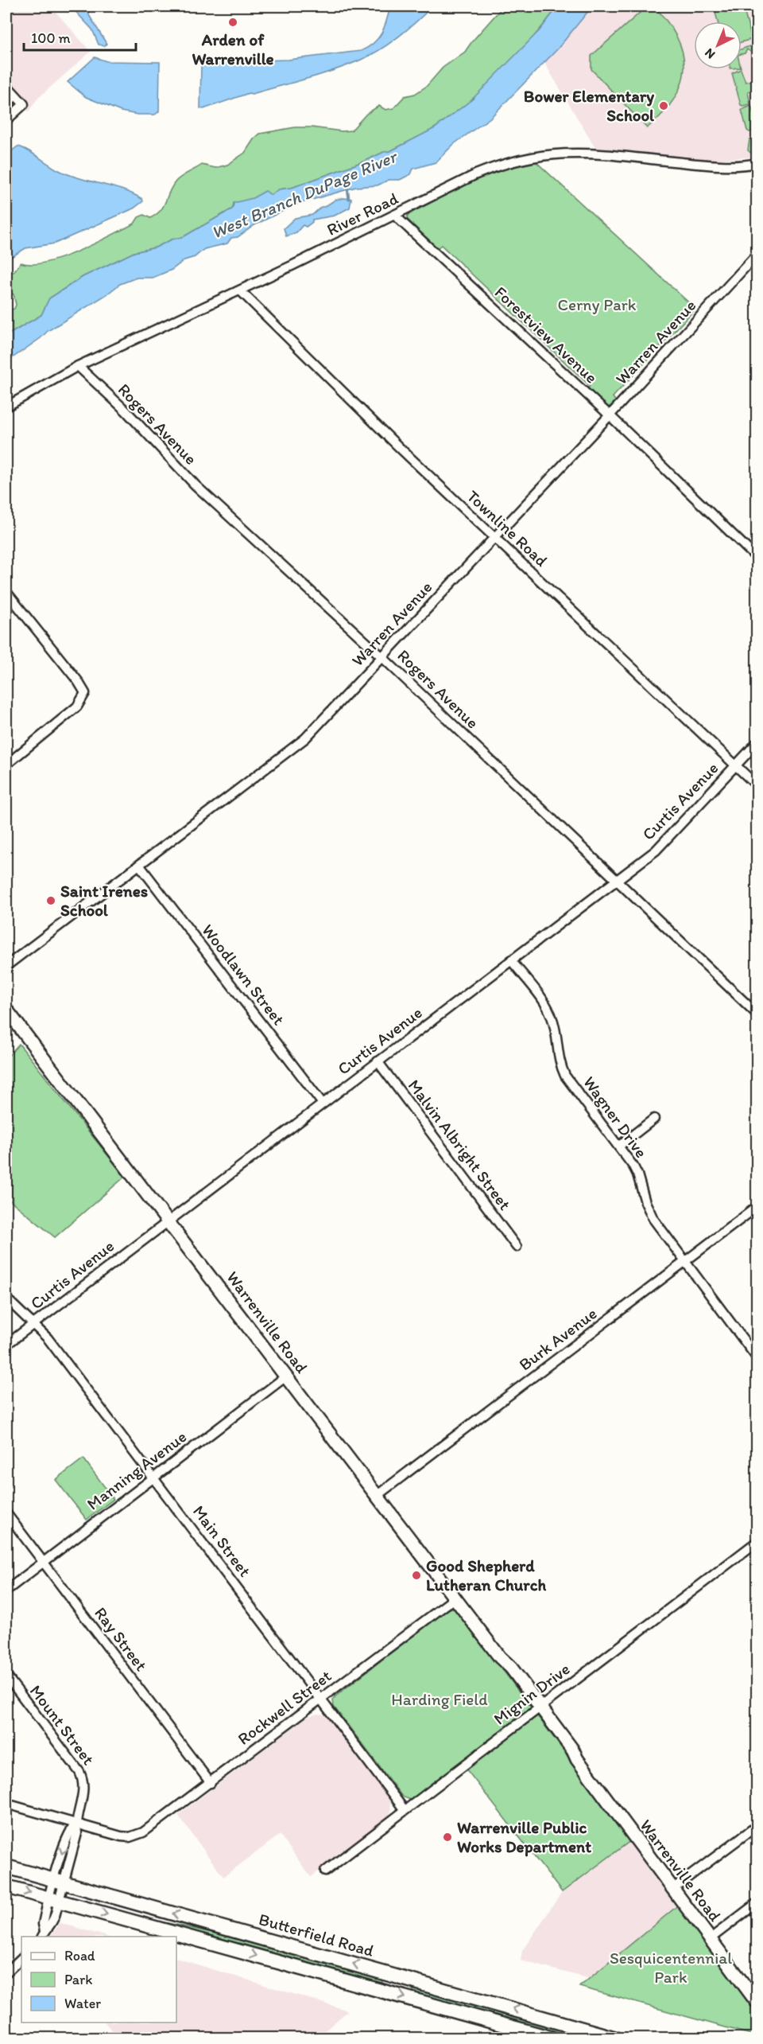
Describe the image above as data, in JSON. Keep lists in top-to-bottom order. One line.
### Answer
{"streets":{"main road":["Warrenville Road","Butterfield Road"],"street":["River Road","Forestview Avenue","Warren Avenue","Rogers Avenue","Townline Road","Curtis Avenue","Woodlawn Street","Wagner Drive","Malvin Albright Street","Burk Avenue","Manning Avenue","Main Street","Ray Street","Mignin Drive","Rockwell Street","Mount Street"]},"crossings":[["River Road","Forestview Avenue"],["River Road","Rogers Avenue"],["River Road","Townline Road"],["Forestview Avenue","Warren Avenue"],["Warren Avenue","Rogers Avenue"],["Warren Avenue","Townline Road"],["Warren Avenue","Woodlawn Street"],["Rogers Avenue","Curtis Avenue"],["Townline Road","Curtis Avenue"],["Curtis Avenue","Woodlawn Street"],["Curtis Avenue","Wagner Drive"],["Curtis Avenue","Malvin Albright Street"],["Curtis Avenue","Warrenville Road"],["Curtis Avenue","Main Street"],["Wagner Drive","Burk Avenue"],["Warrenville Road","Burk Avenue"],["Warrenville Road","Manning Avenue"],["Warrenville Road","Mignin Drive"],["Warrenville Road","Rockwell Street"],["Manning Avenue","Main Street"],["Manning Avenue","Ray Street"],["Main Street","Mignin Drive"],["Main Street","Rockwell Street"],["Ray Street","Rockwell Street"],["Rockwell Street","Mount Street"]],"water":["West Branch DuPage River"],"parks":["Cerny Park","Harding Field","Sesquicentennial Park"],"places":["Arden of Warrenville","Bower Elementary School","Saint Irenes School","Good Shepherd Lutheran Church","Warrenville Public Works Department"],"legend":["Road","Park","Water"],"scale_bar":"100 m","north":"bottom left"}
